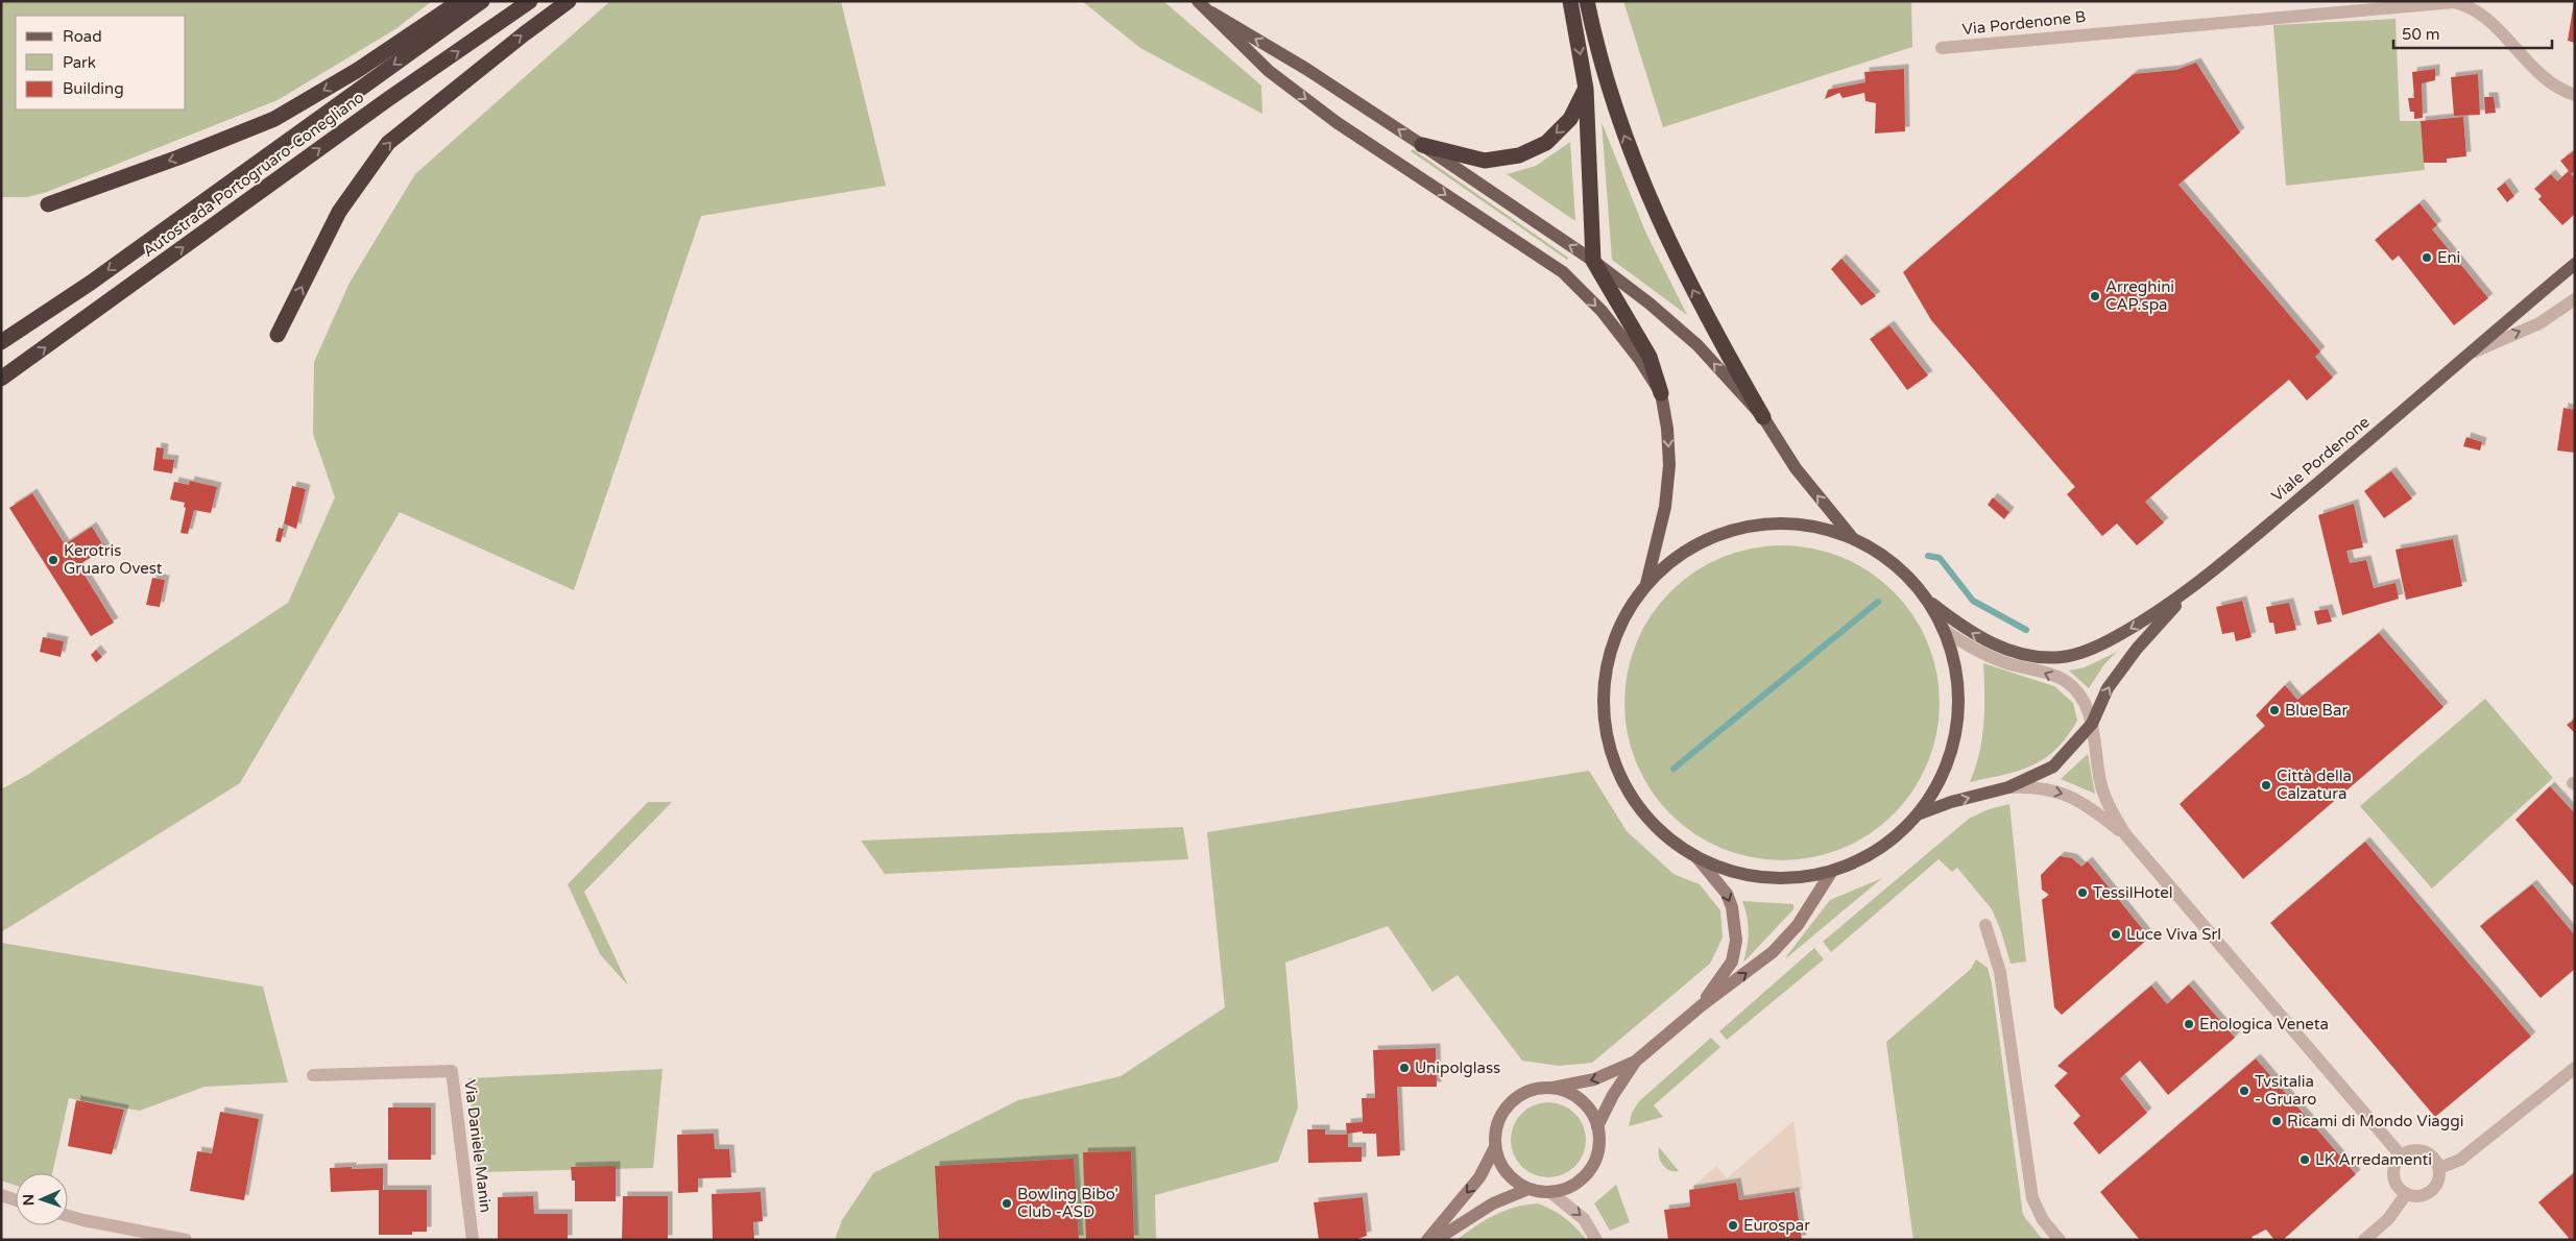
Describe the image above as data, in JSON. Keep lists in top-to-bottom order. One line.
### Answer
{"streets":{"highway":["Autostrada Portogruaro-Conegliano"],"main road":["Viale Pordenone"],"street":["Via Pordenone B","Via Daniele Manin"]},"places":["Eni","Arreghini CAP.spa","Kerotris Gruaro Ovest","Blue Bar","Città della Calzatura","TessilHotel","Luce Viva Srl","Enologica Veneta","Unipolglass","Tvsitalia - Gruaro","Ricami di Mondo Viaggi","LK Arredamenti","Bowling Bibo' Club -ASD","Eurospar"],"legend":["Road","Park","Building"],"scale_bar":"50 m","north":"left"}
